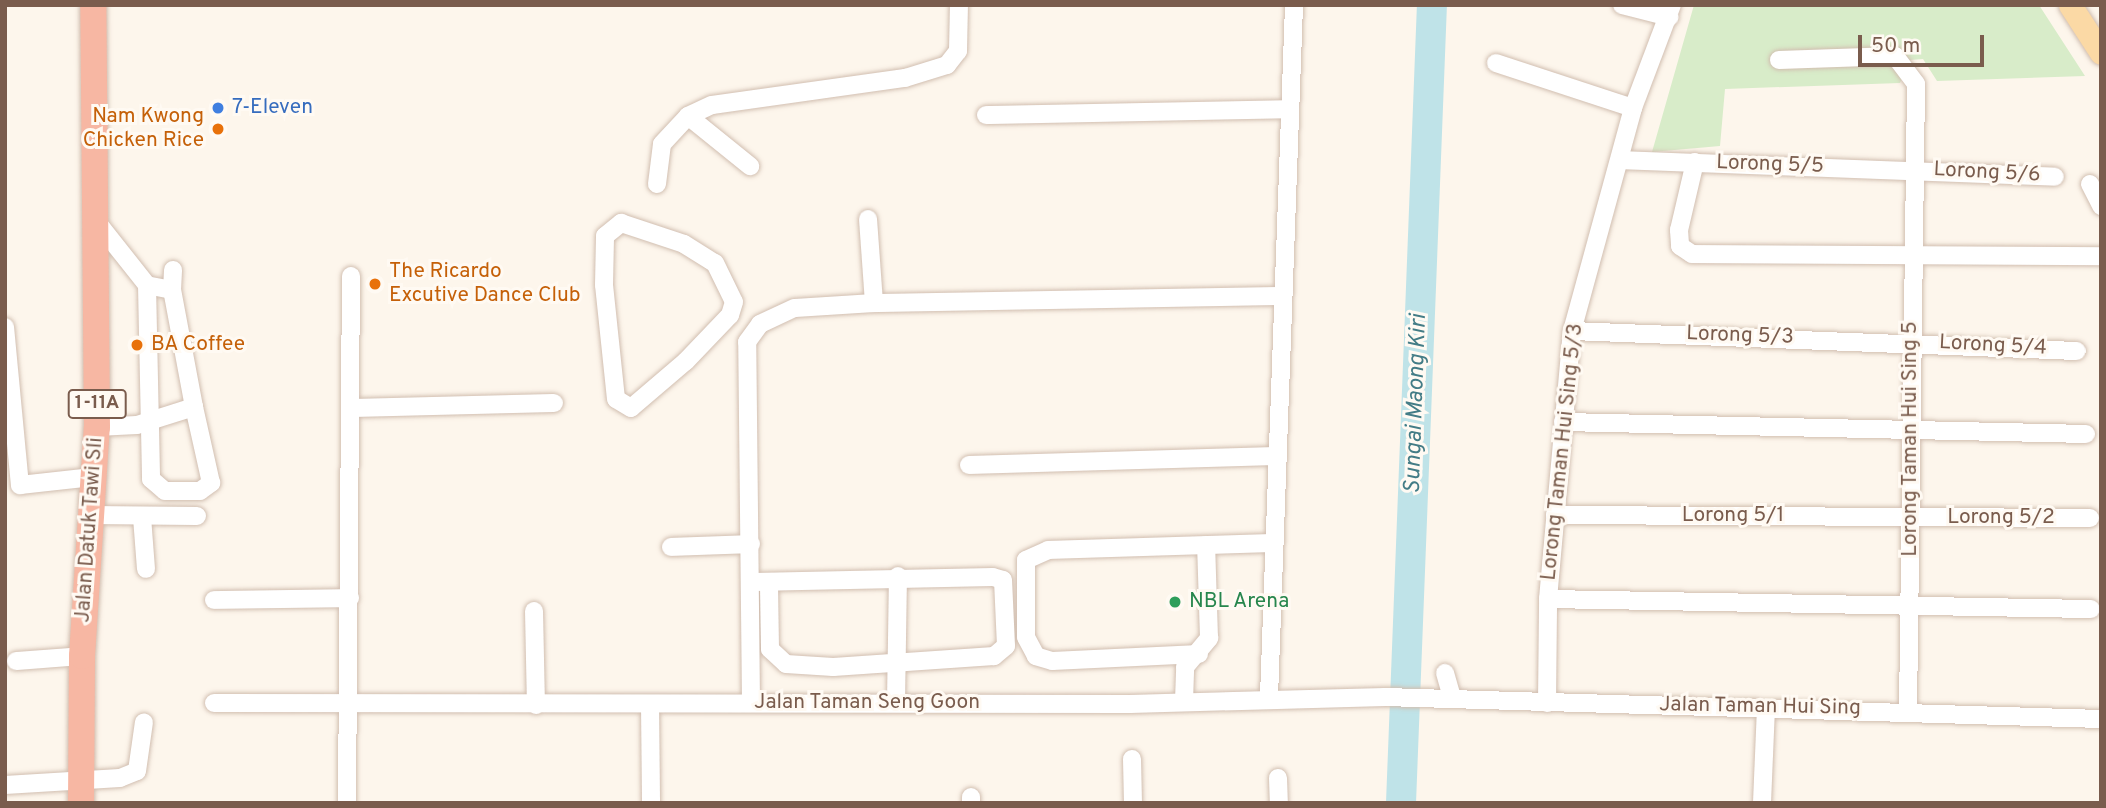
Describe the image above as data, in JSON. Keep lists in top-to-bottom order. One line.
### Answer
{"streets":{"highway":["1-11A","Jalan Datuk Tawi Sli"],"street":["Lorong 5/5","Lorong 5/6","Lorong 5/3","Lorong 5/4","Lorong Taman Hui Sing 5","Lorong Taman Hui Sing 5/3","Lorong 5/1","Lorong 5/2","Jalan Taman Seng Goon","Jalan Taman Hui Sing"]},"crossings":[["Lorong 5/5","Lorong 5/6"],["Lorong 5/5","Lorong Taman Hui Sing 5"],["Lorong 5/5","Lorong Taman Hui Sing 5/3"],["Lorong 5/6","Lorong Taman Hui Sing 5"],["Lorong 5/3","Lorong 5/4"],["Lorong 5/3","Lorong Taman Hui Sing 5"],["Lorong 5/3","Lorong Taman Hui Sing 5/3"],["Lorong 5/4","Lorong Taman Hui Sing 5"],["Lorong Taman Hui Sing 5","Lorong 5/1"],["Lorong Taman Hui Sing 5","Lorong 5/2"],["Lorong Taman Hui Sing 5","Jalan Taman Hui Sing"],["Lorong Taman Hui Sing 5/3","Lorong 5/1"],["Lorong Taman Hui Sing 5/3","Jalan Taman Hui Sing"],["Lorong 5/1","Lorong 5/2"],["Jalan Taman Seng Goon","Jalan Taman Hui Sing"]],"water":["Sungai Maong Kiri"],"places":["7-Eleven","Nam Kwong Chicken Rice","The Ricardo Excutive Dance Club","BA Coffee","NBL Arena"],"scale_bar":"50 m"}
